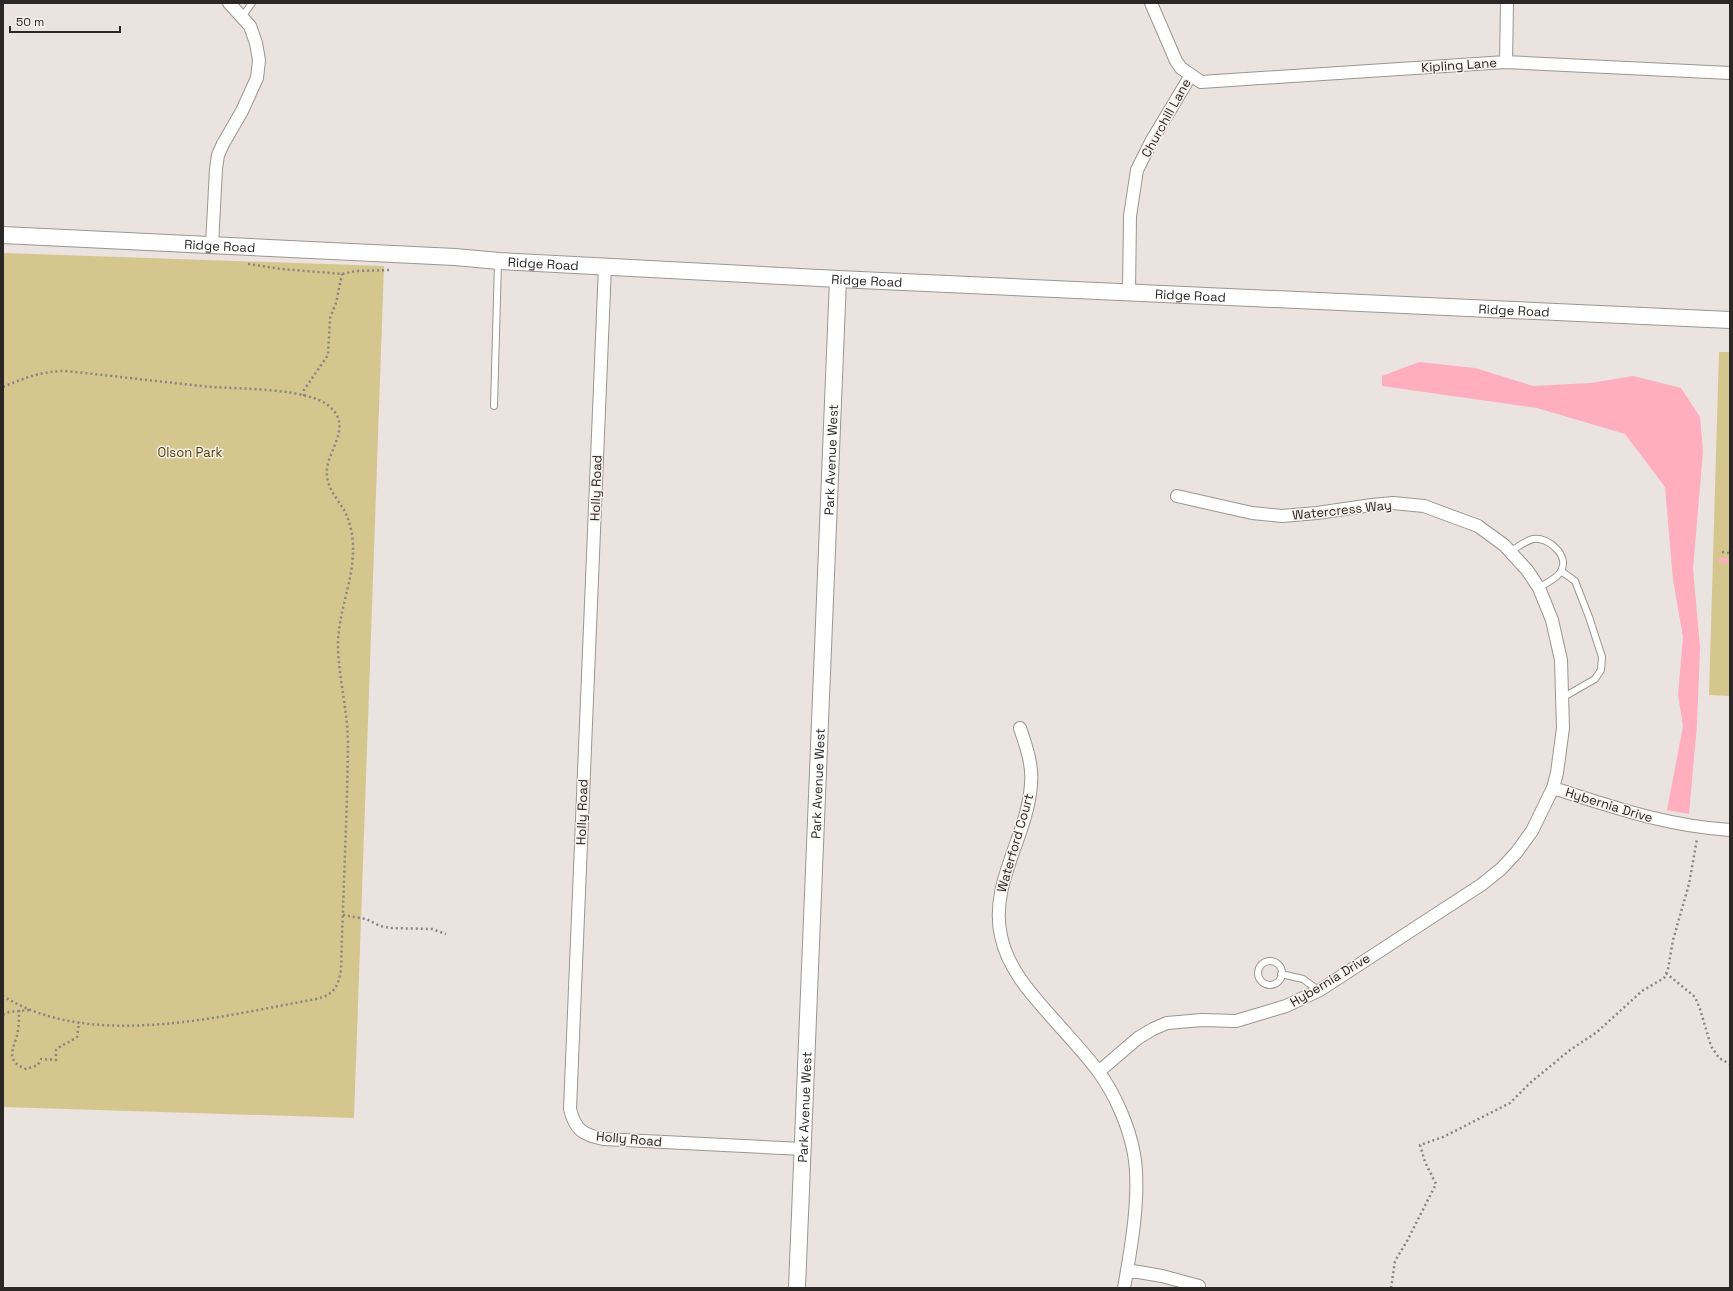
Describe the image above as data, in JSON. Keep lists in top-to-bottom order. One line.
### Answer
{"streets":{"street":["Kipling Lane","Churchill Lane","Ridge Road","Park Avenue West","Holly Road","Watercress Way","Hybernia Drive","Waterford Court"]},"crossings":[["Kipling Lane","Churchill Lane"],["Churchill Lane","Ridge Road"],["Ridge Road","Park Avenue West"],["Ridge Road","Holly Road"],["Park Avenue West","Holly Road"],["Watercress Way","Hybernia Drive"],["Hybernia Drive","Waterford Court"]],"parks":["Olson Park"],"scale_bar":"50 m"}
